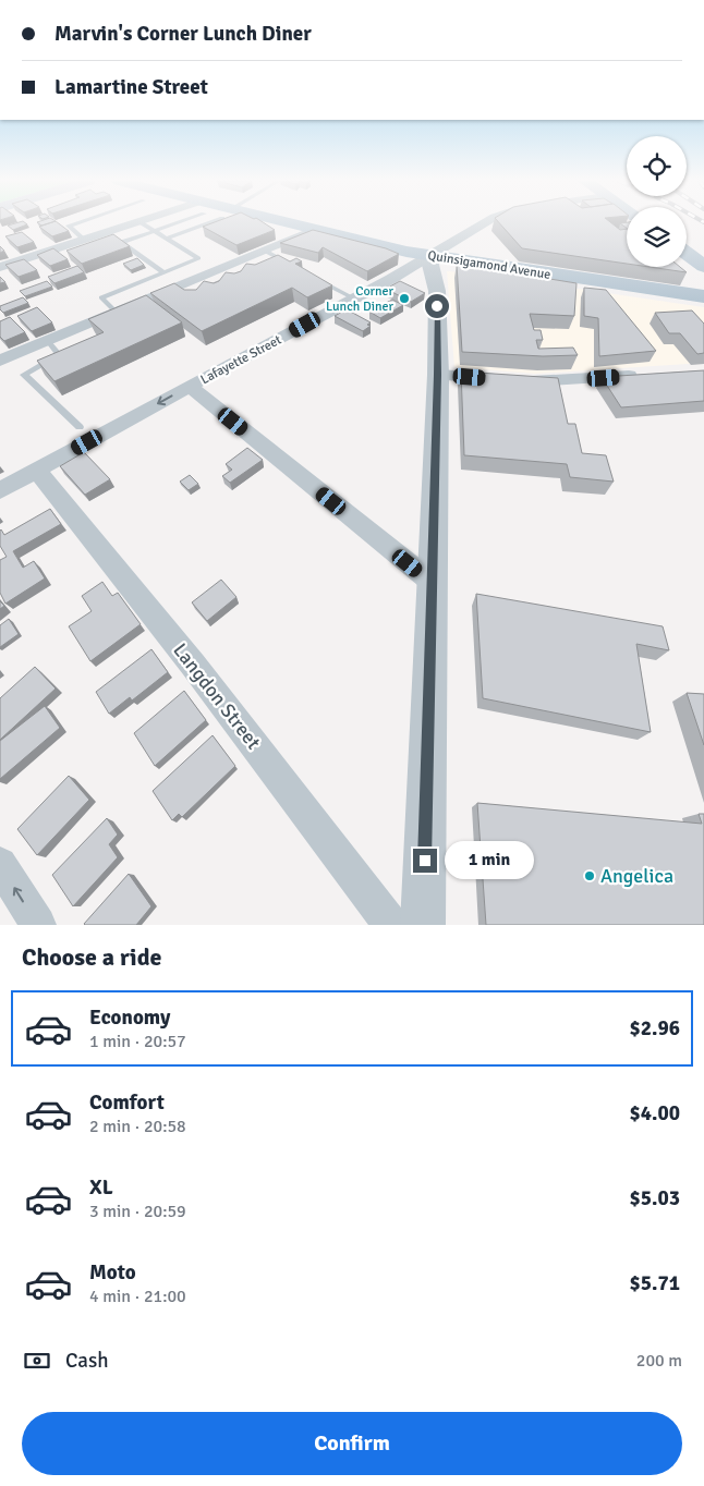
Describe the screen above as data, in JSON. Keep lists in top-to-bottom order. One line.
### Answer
{"streets":{"main road":["Quinsigamond Avenue"],"street":["Lafayette Street","Langdon Street"]},"crossings":[["Quinsigamond Avenue","Lafayette Street"],["Lafayette Street","Langdon Street"]],"places":["Corner Lunch Diner","Angelica"],"page":{"banner":["Marvin's Corner Lunch Diner","Lamartine Street"],"bubble":"1 min","heading":"Choose a ride","list":[{"name":"Economy","note":"1 min · 20:57","value":"$2.96"},{"name":"Comfort","note":"2 min · 20:58","value":"$4.00"},{"name":"XL","note":"3 min · 20:59","value":"$5.03"},{"name":"Moto","note":"4 min · 21:00","value":"$5.71"}],"pay":["Cash","200 m"],"buttons":"Confirm"}}
